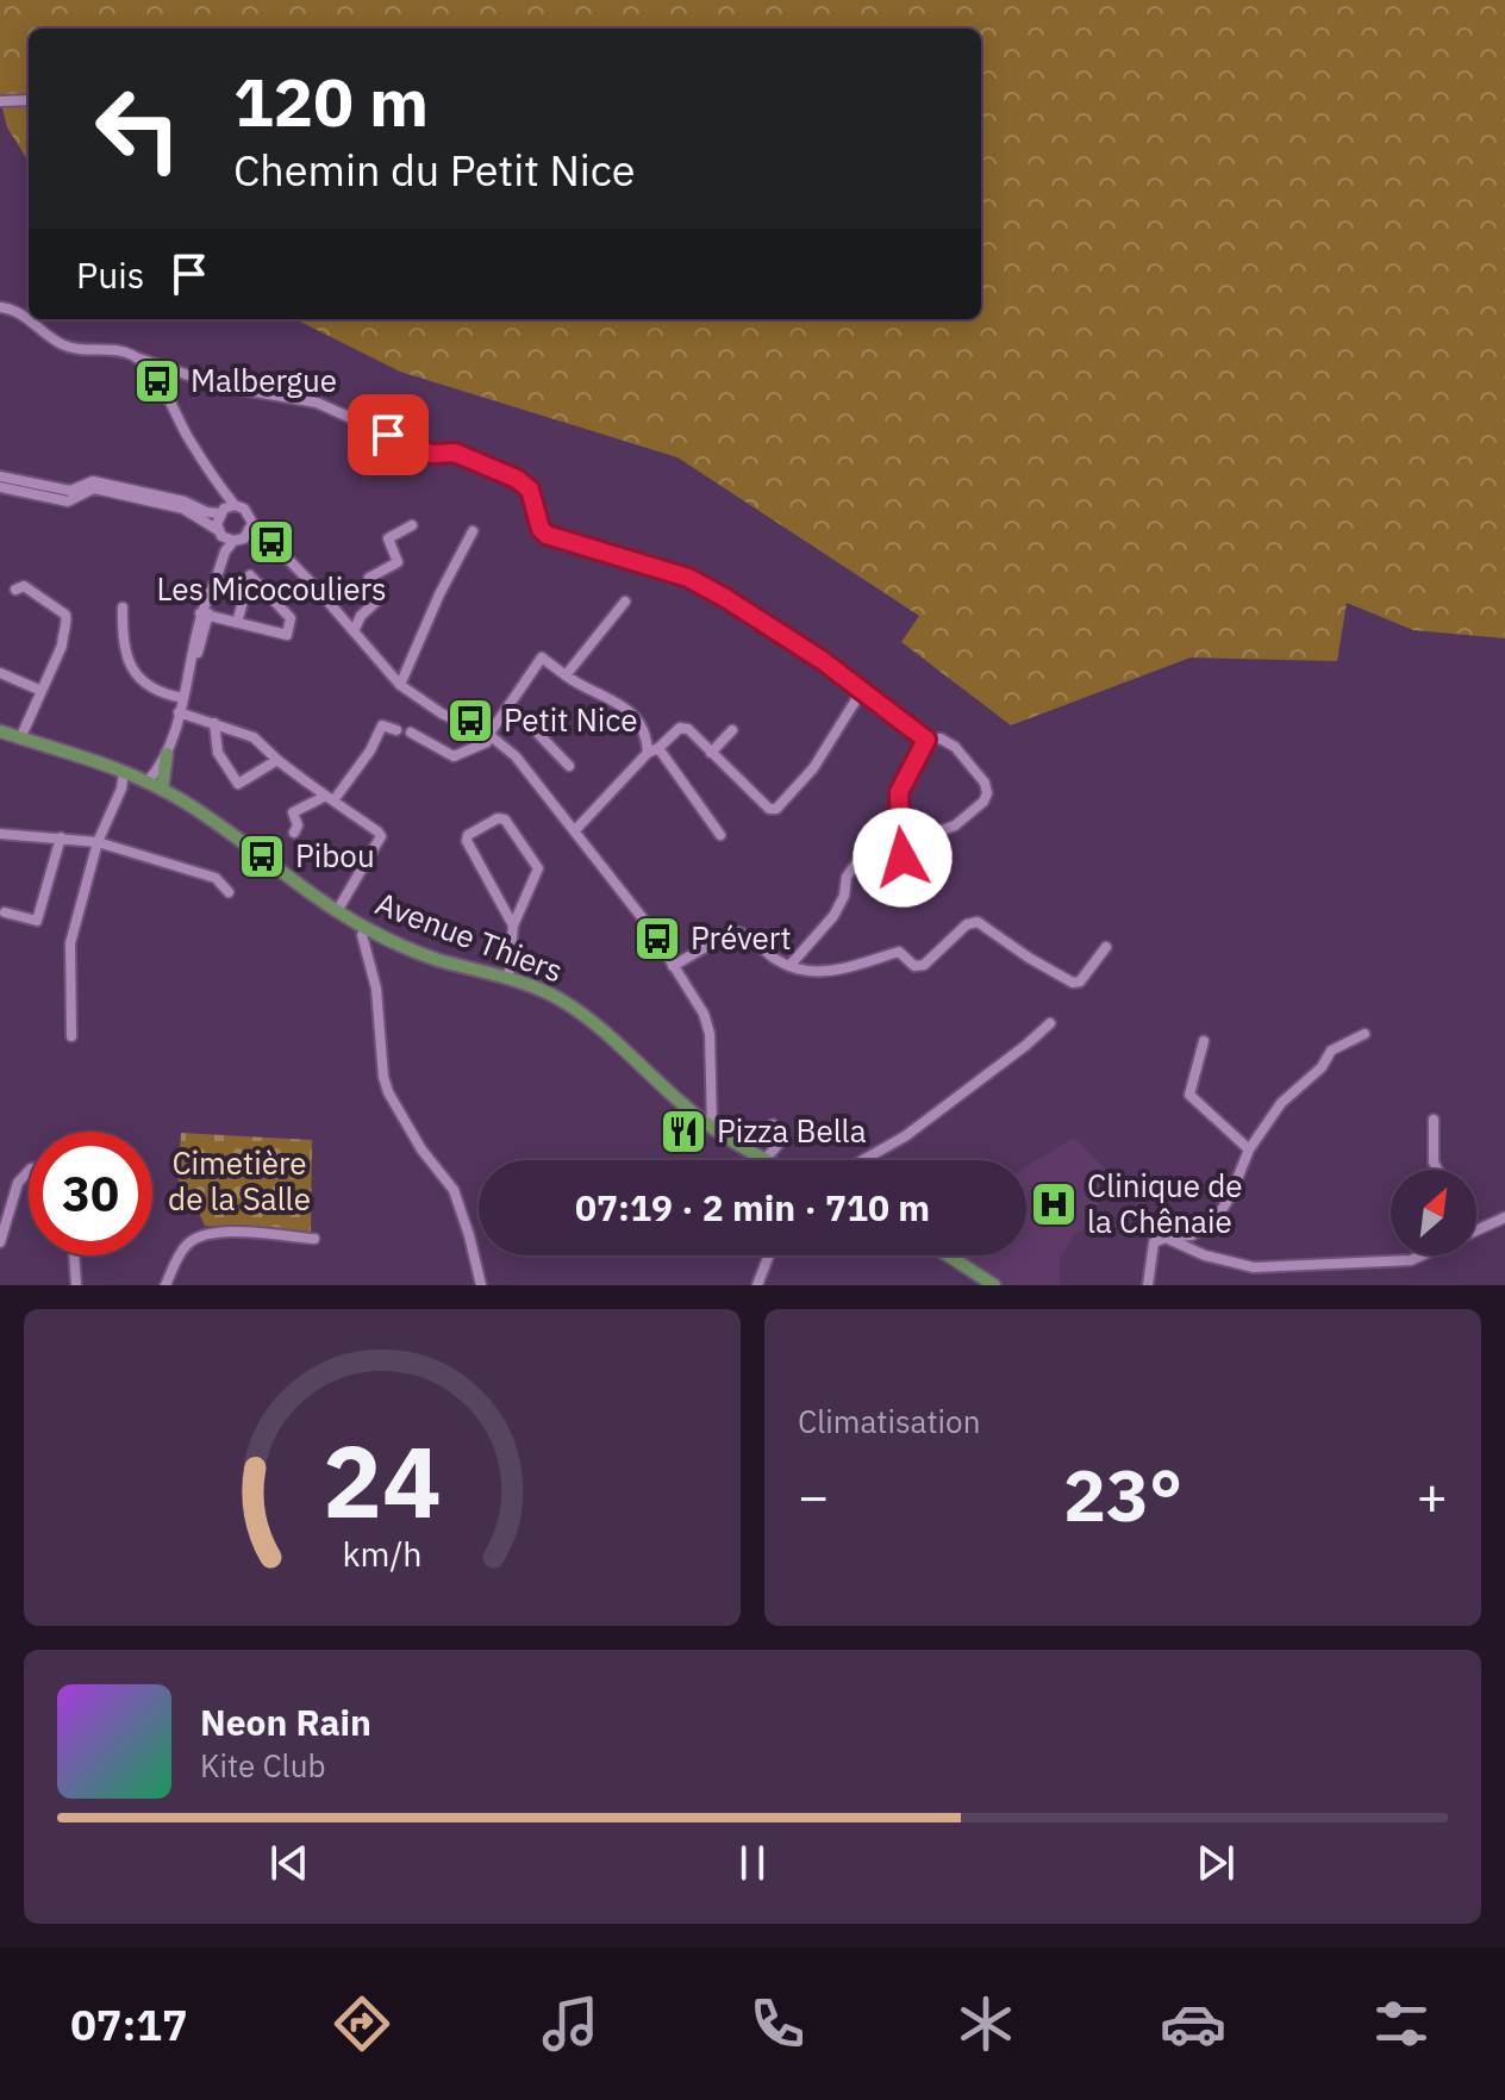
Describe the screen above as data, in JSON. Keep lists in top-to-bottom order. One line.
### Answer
{"streets":{"main road":["Avenue Thiers"]},"parks":["Cimetière de la Salle"],"places":{"bus stop":["Malbergue","Les Micocouliers","Petit Nice","Pibou","Prévert"],"restaurant":["Pizza Bella"],"hospital":["Clinique de la Chênaie"]},"north":"top right","page":{"turn":["120 m","Chemin du Petit Nice"],"then":"Puis","limit":"30","trip":"07:19 · 2 min · 710 m","tile":"Climatisation","heat":["−","23°","+"],"song":["Neon Rain","Kite Club"],"tabs":"07:17","gauge":["24","km/h"]}}
